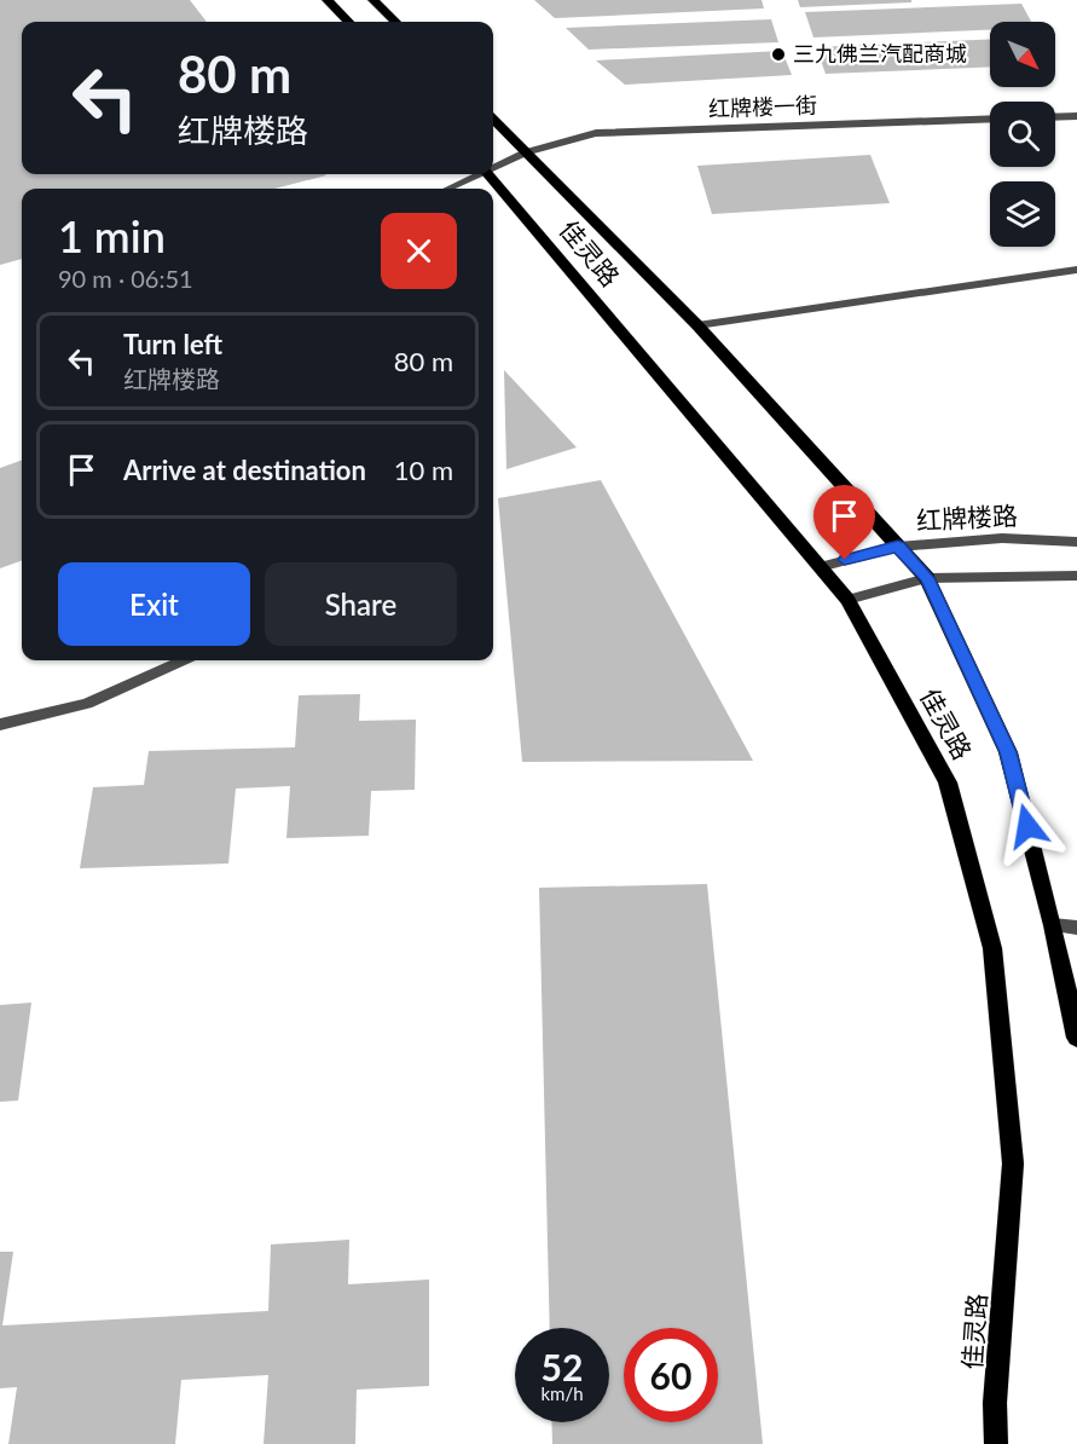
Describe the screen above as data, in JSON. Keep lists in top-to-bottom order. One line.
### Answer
{"streets":{"main road":["佳灵路"],"street":["红牌楼一街","红牌楼路"]},"crossings":[["红牌楼一街","佳灵路"],["佳灵路","红牌楼路"]],"places":["三九佛兰汽配商城"],"north":"bottom right","page":{"turn":["80 m","红牌楼路"],"heading":["1 min","90 m · 06:51"],"list":[{"name":"Turn left","note":"红牌楼路","value":"80 m"},{"name":"Arrive at destination","value":"10 m"}],"buttons":["Exit","Share"],"speed":"52 km/h","limit":"60"}}
